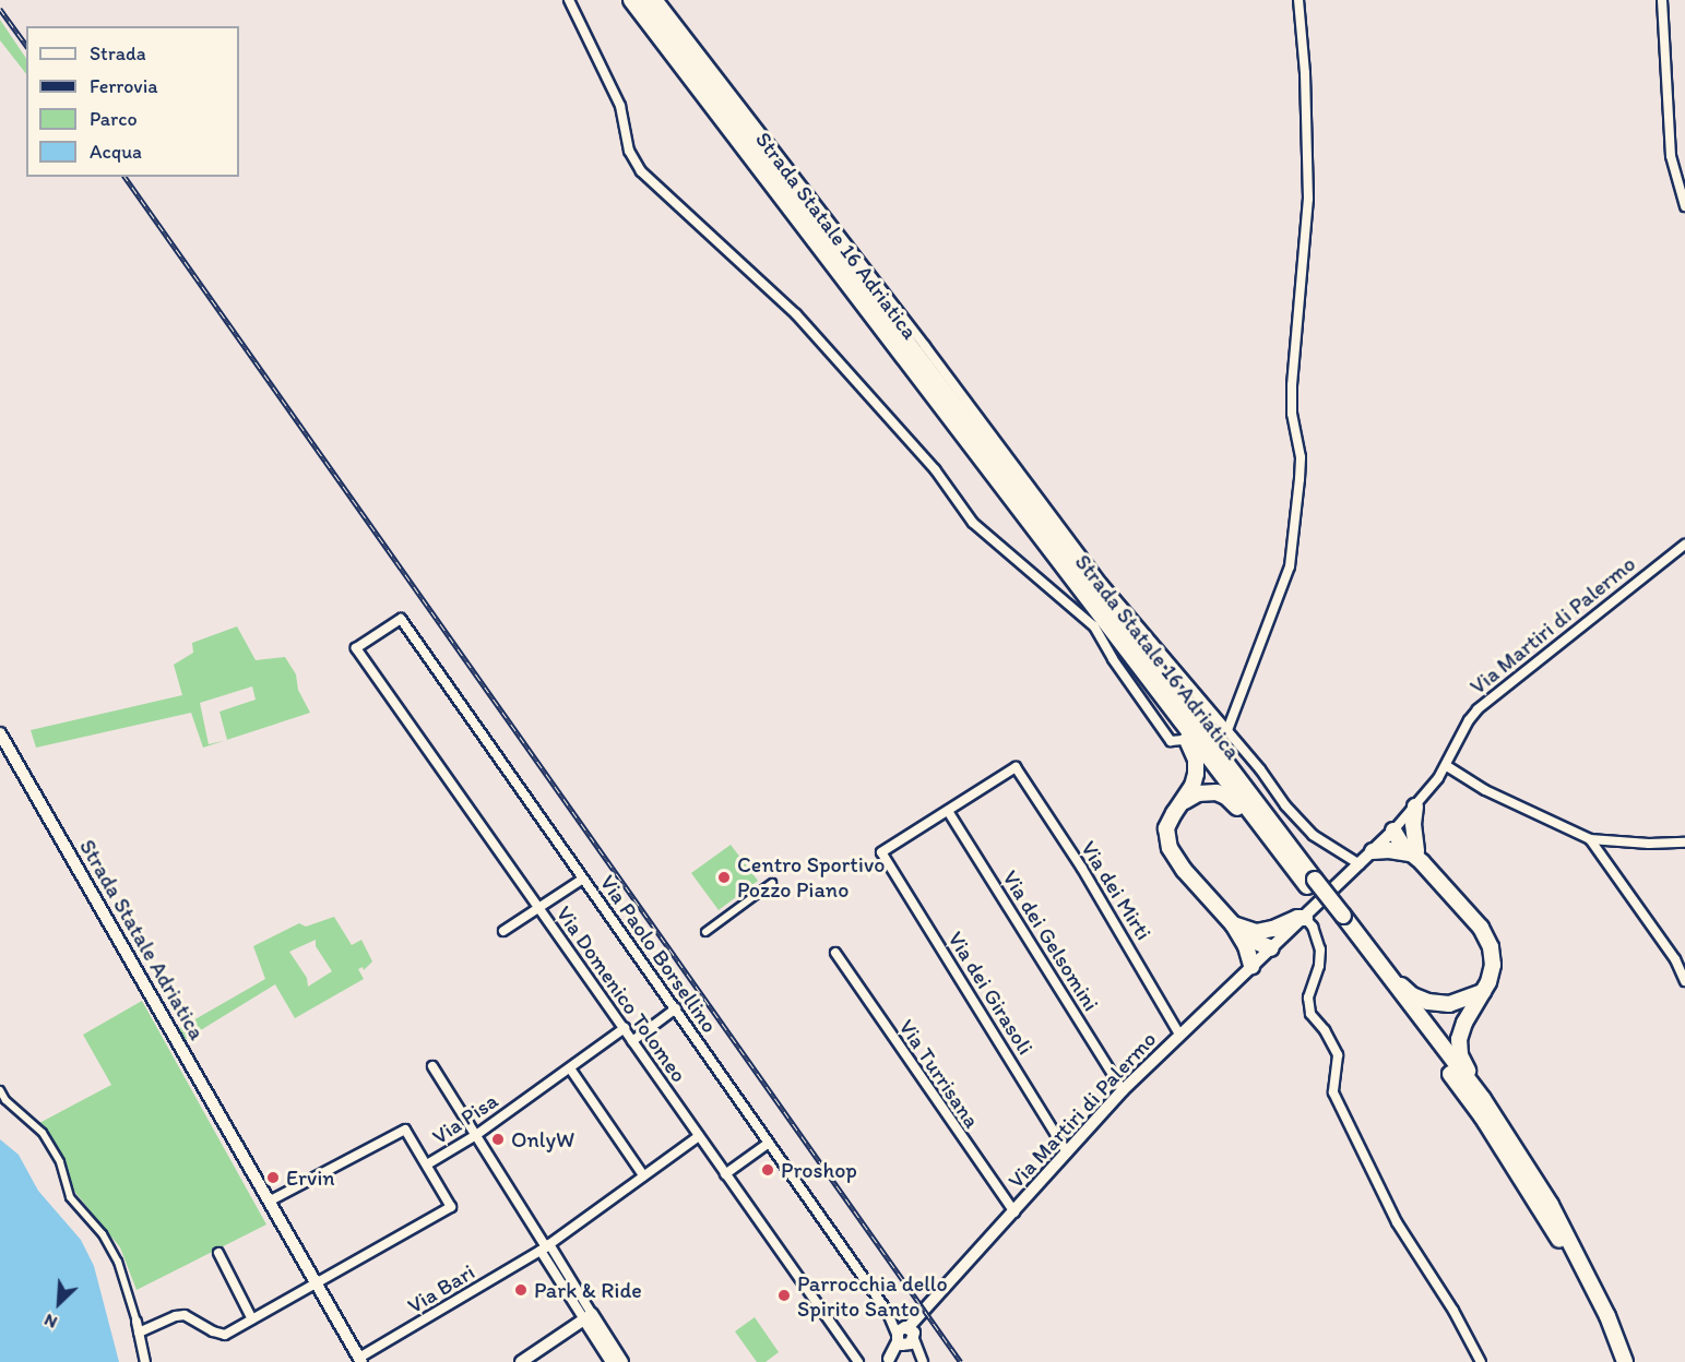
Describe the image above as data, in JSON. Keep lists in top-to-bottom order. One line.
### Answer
{"streets":{"highway":["Strada Statale 16 Adriatica"],"street":["Via Martiri di Palermo","Via dei Mirti","Strada Statale Adriatica","Via dei Gelsomini","Via Paolo Borsellino","Via dei Girasoli","Via Domenico Tolomeo","Via Turrisana","Via Pisa","Via Bari"]},"crossings":[["Via Martiri di Palermo","Via dei Mirti"],["Via Martiri di Palermo","Via dei Gelsomini"],["Via Martiri di Palermo","Via Paolo Borsellino"],["Via Martiri di Palermo","Via dei Girasoli"],["Via Martiri di Palermo","Via Turrisana"],["Via dei Mirti","Via dei Gelsomini"],["Via dei Mirti","Via dei Girasoli"],["Strada Statale Adriatica","Via Pisa"],["Strada Statale Adriatica","Via Bari"],["Via dei Gelsomini","Via dei Girasoli"],["Via Paolo Borsellino","Via Domenico Tolomeo"],["Via Domenico Tolomeo","Via Pisa"],["Via Domenico Tolomeo","Via Bari"]],"places":["Centro Sportivo Pozzo Piano","OnlyW","Proshop","Ervin","Park & Ride","Parrocchia dello Spirito Santo"],"legend":["Strada","Ferrovia","Parco","Acqua"],"north":"bottom left"}
